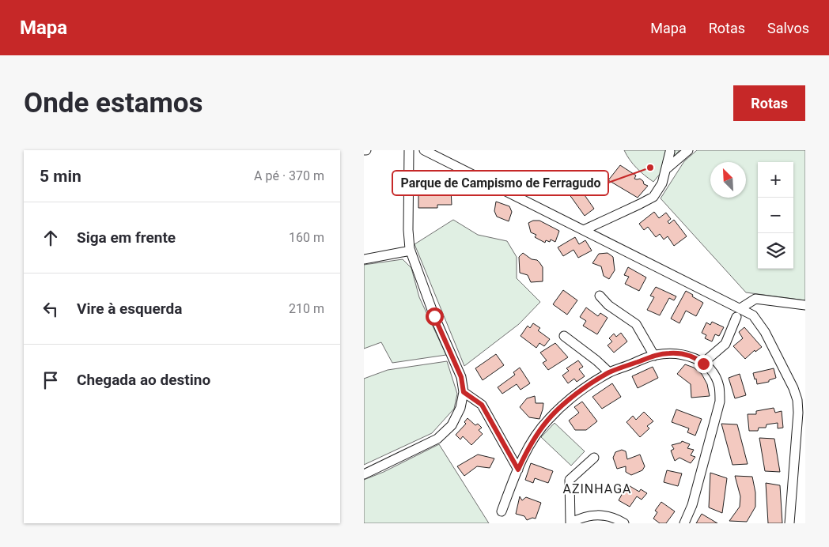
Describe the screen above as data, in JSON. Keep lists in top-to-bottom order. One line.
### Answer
{"districts":["AZINHAGA"],"places":["Parque de Campismo de Ferragudo"],"north":"top left","page":{"header":"Mapa","nav":["Mapa","Rotas","Salvos"],"buttons":"Rotas","title":"Onde estamos","heading":["5 min","A pé · 370 m"],"map_buttons":["+","−"],"list":[["Siga em frente","160 m"],["Vire à esquerda","210 m"],"Chegada ao destino"]}}
